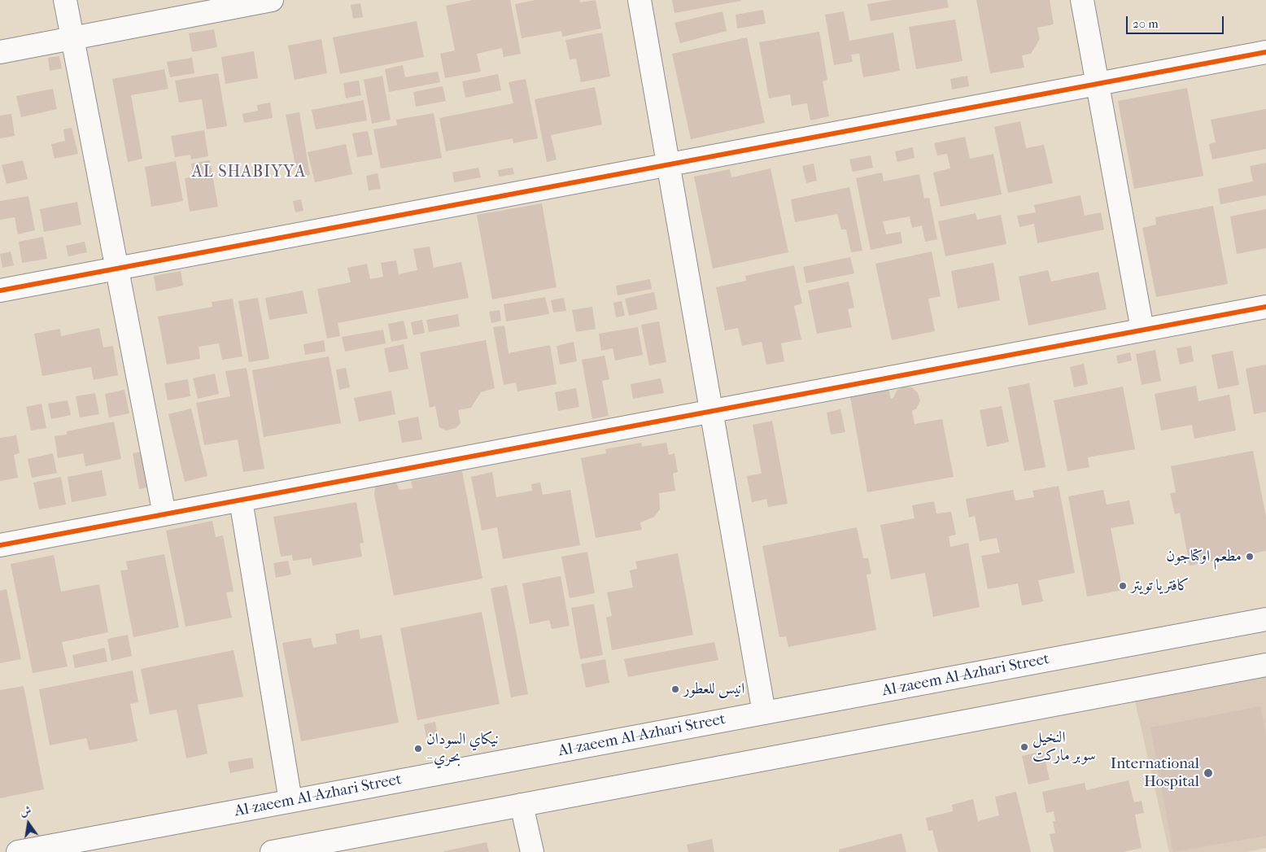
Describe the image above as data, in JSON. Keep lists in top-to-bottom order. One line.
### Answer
{"streets":{"street":["Al-zaeem Al-Azhari Street"]},"districts":["AL SHABIYYA"],"places":["مطعم اوكتاجون","كافتريا تويتر","انيس للعطور","النخيل سوبر ماركت","نيكاي السودان - بحري","International Hospital"],"scale_bar":"20 m","north":"top"}
